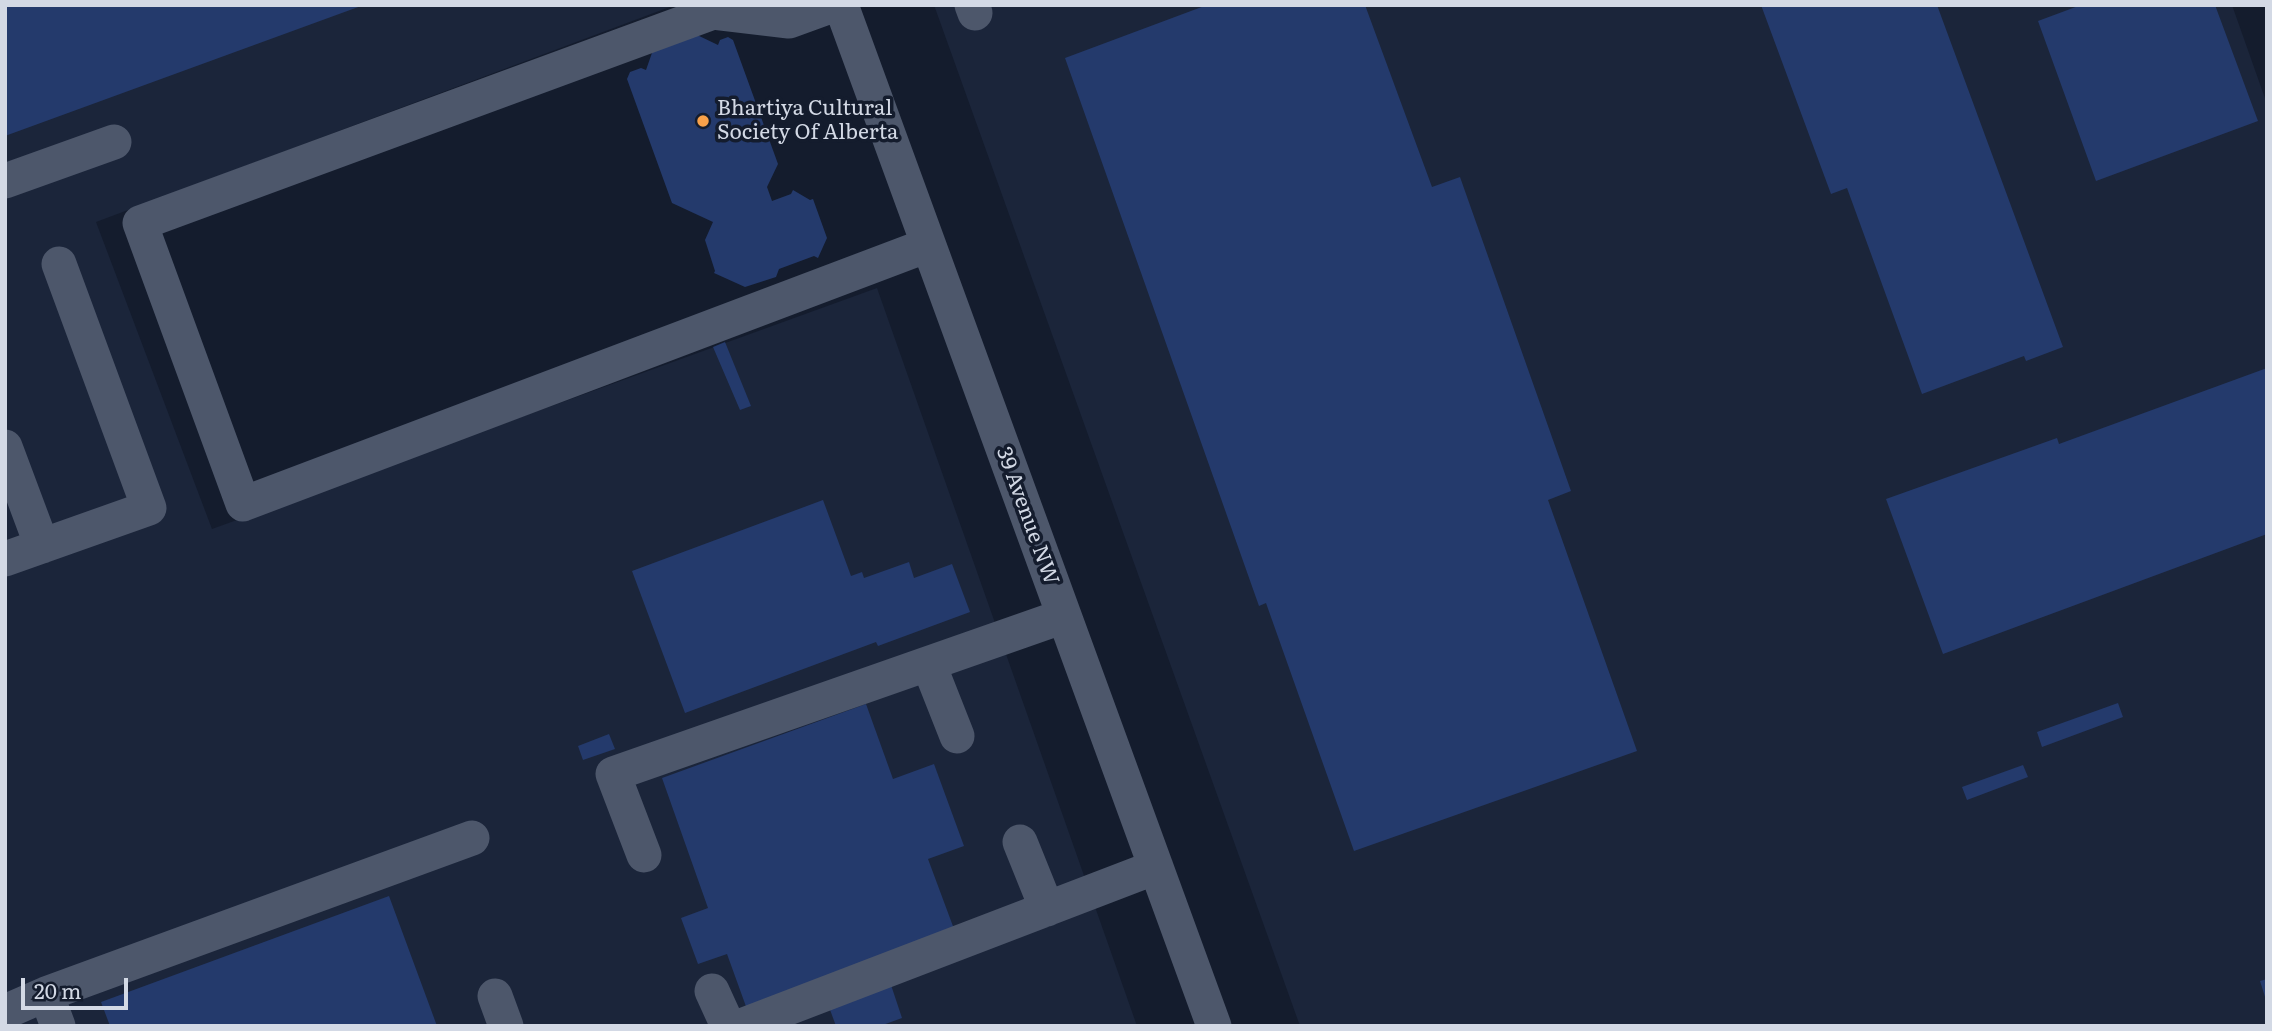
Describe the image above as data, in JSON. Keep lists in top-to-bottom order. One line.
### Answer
{"streets":{"street":["39 Avenue NW"]},"places":["Bhartiya Cultural Society Of Alberta"],"scale_bar":"20 m"}
